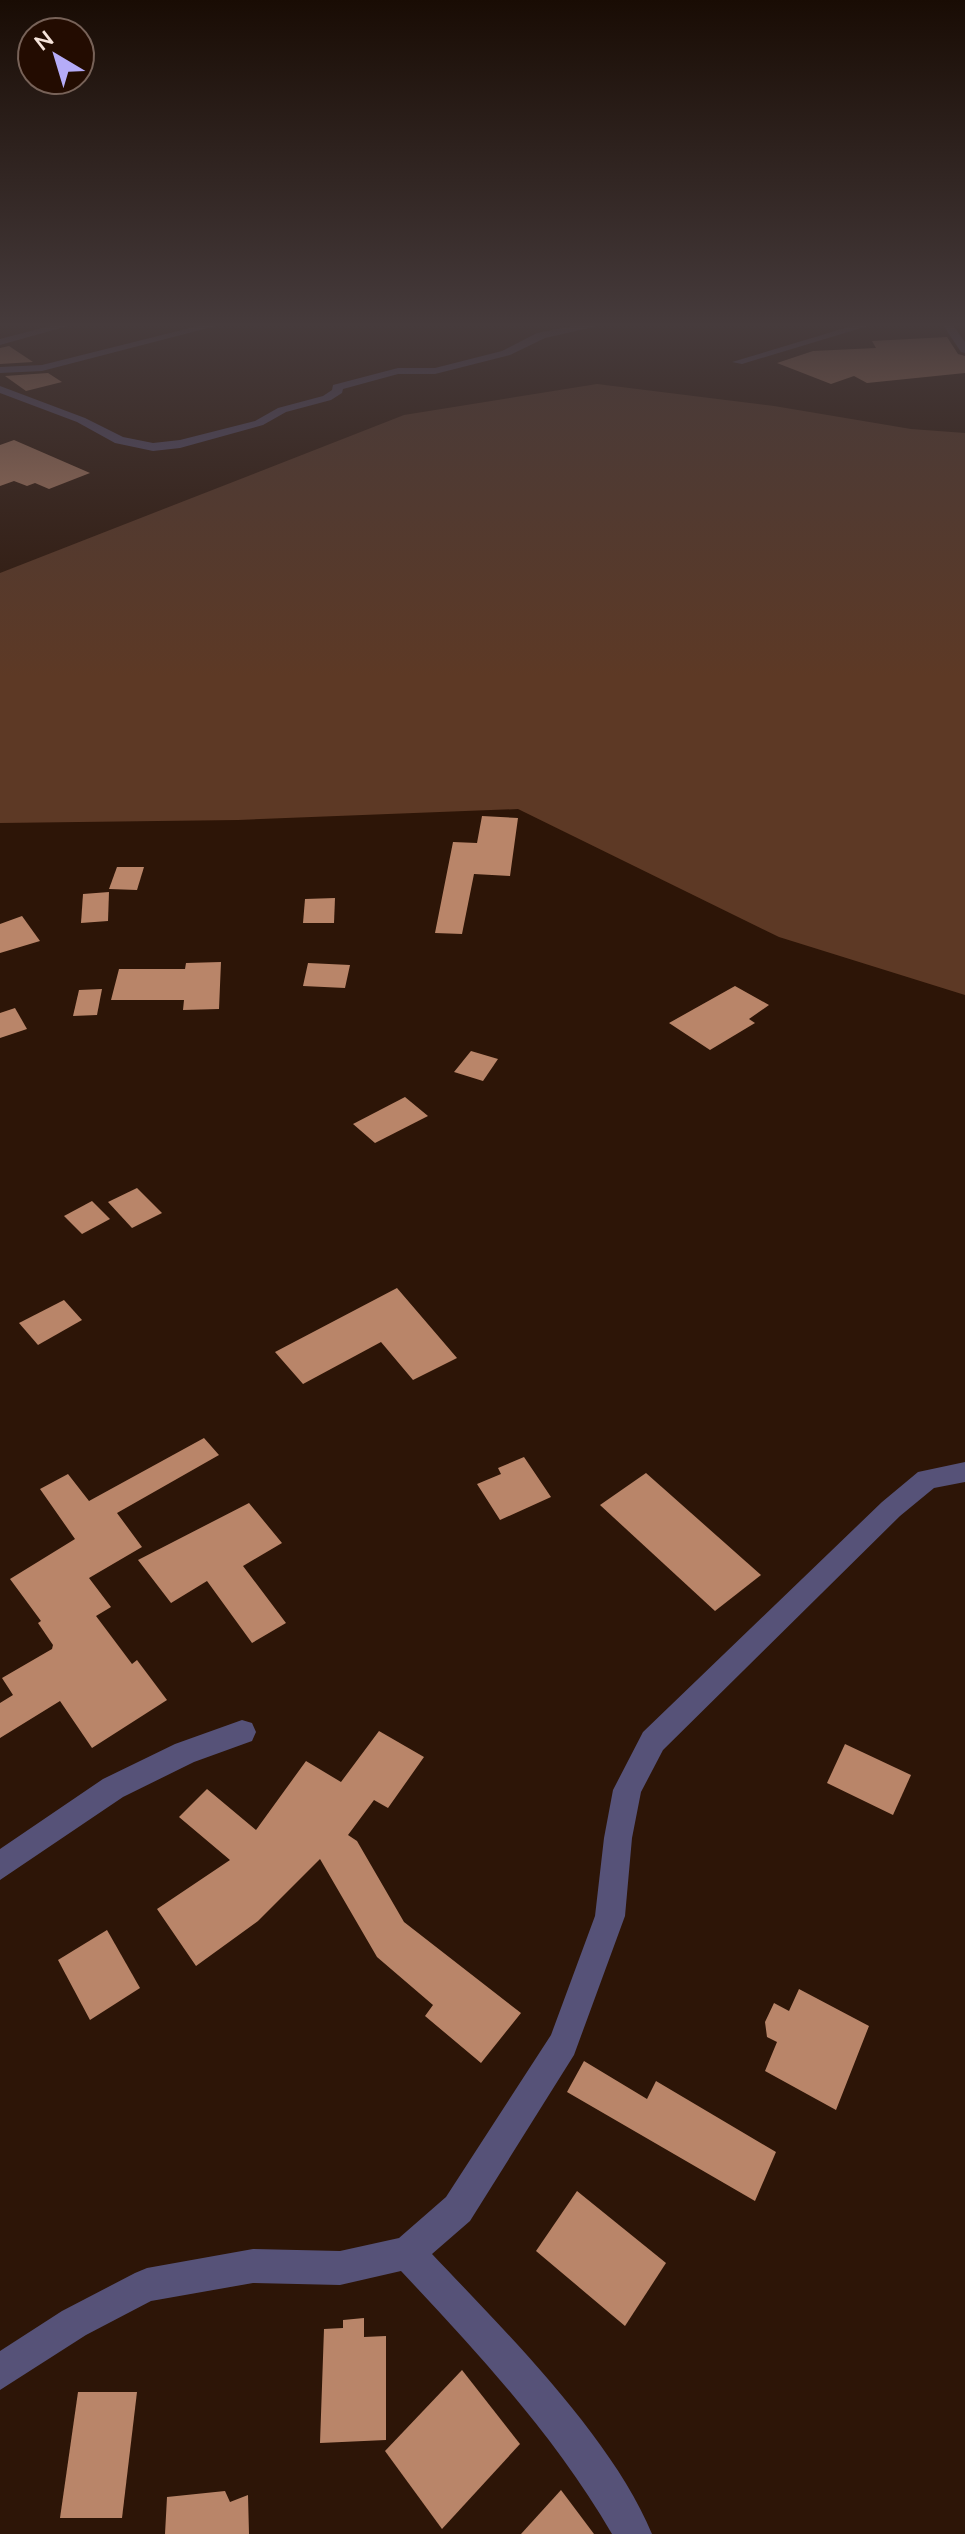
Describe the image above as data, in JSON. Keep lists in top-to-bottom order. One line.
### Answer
{"north":"top left"}
